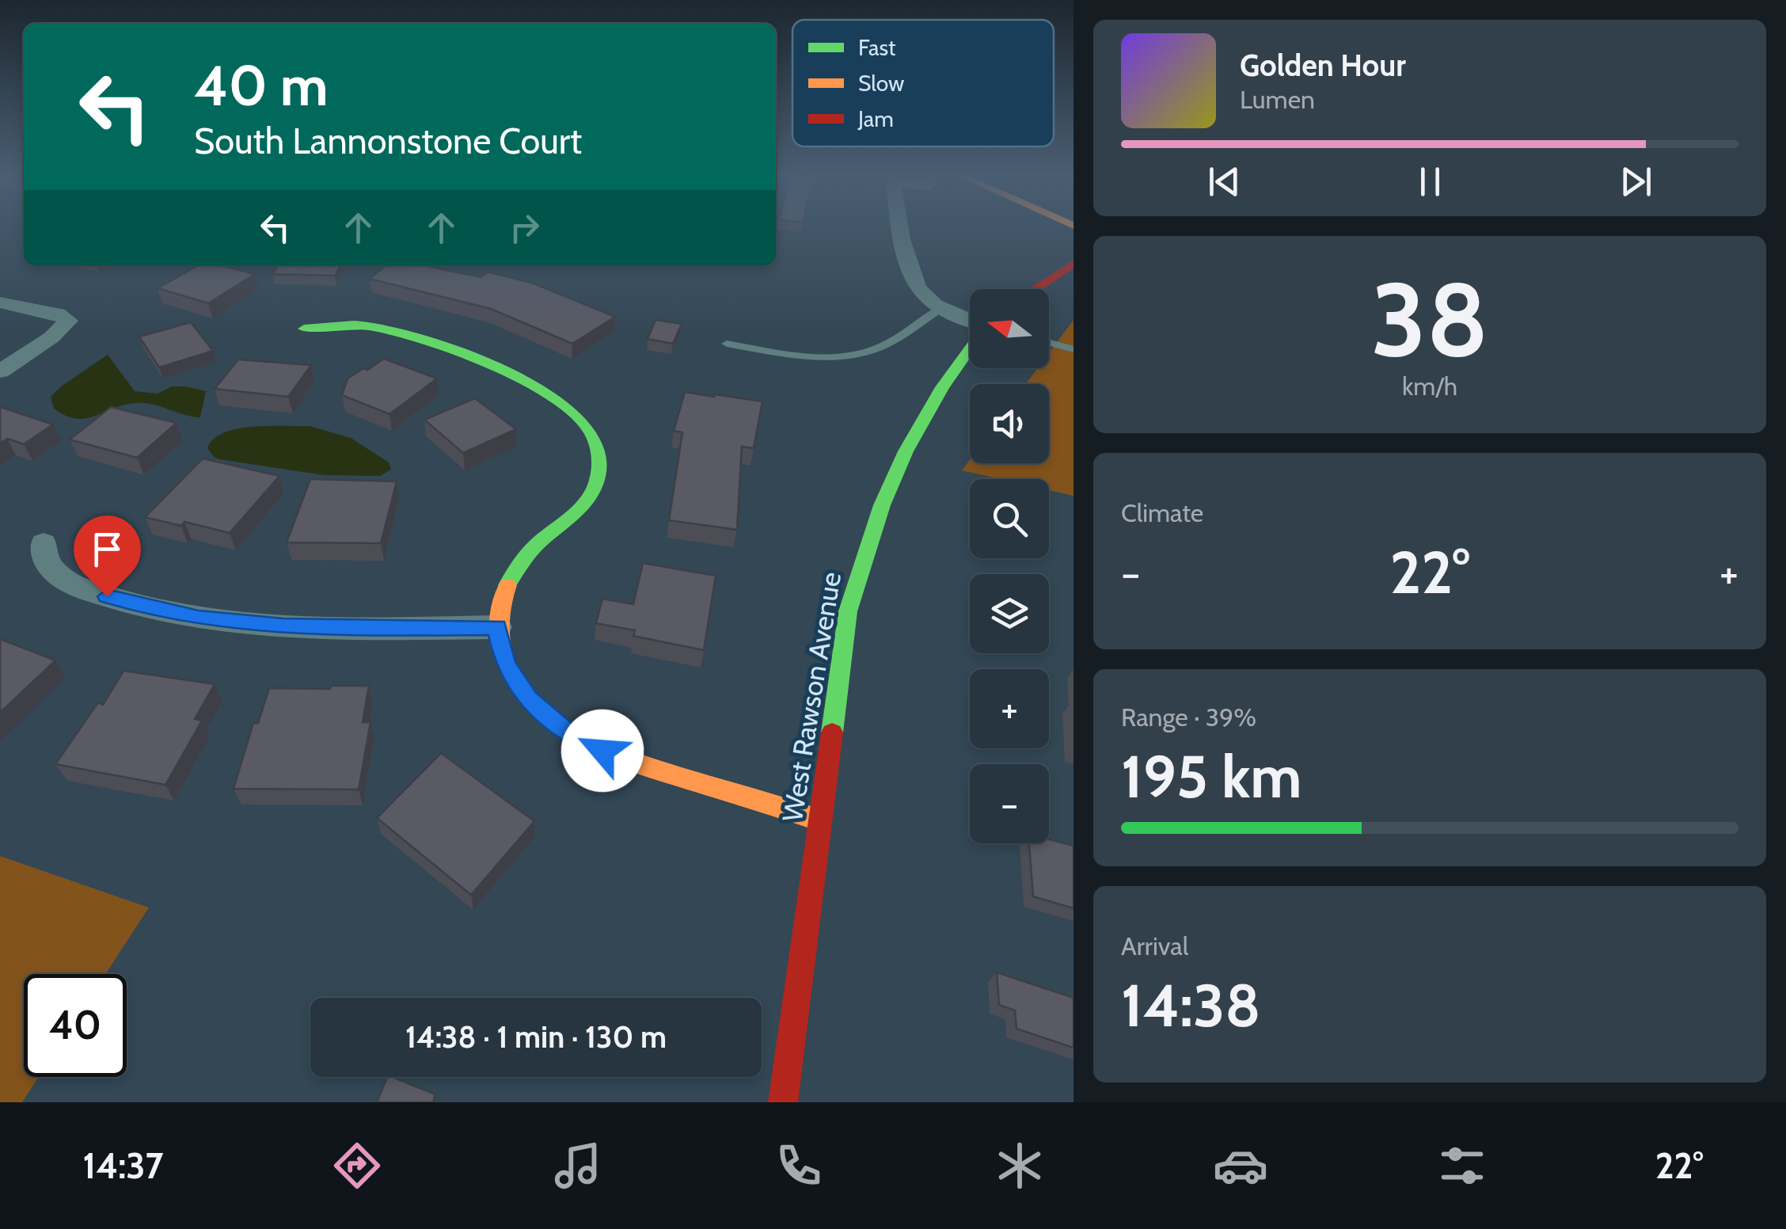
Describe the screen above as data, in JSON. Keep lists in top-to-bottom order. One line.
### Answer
{"streets":{"street":["West Rawson Avenue"]},"legend":["Fast","Slow","Jam"],"north":"left","page":{"turn":["40 m","South Lannonstone Court"],"song":["Golden Hour","Lumen"],"tile":[["38","km/h"],"Climate",["Range · 39%","195 km"],["Arrival","14:38"]],"map_buttons":["+","−"],"heat":["−","22°","+"],"limit":"40","trip":"14:38 · 1 min · 130 m","tabs":["14:37","22°"]}}
